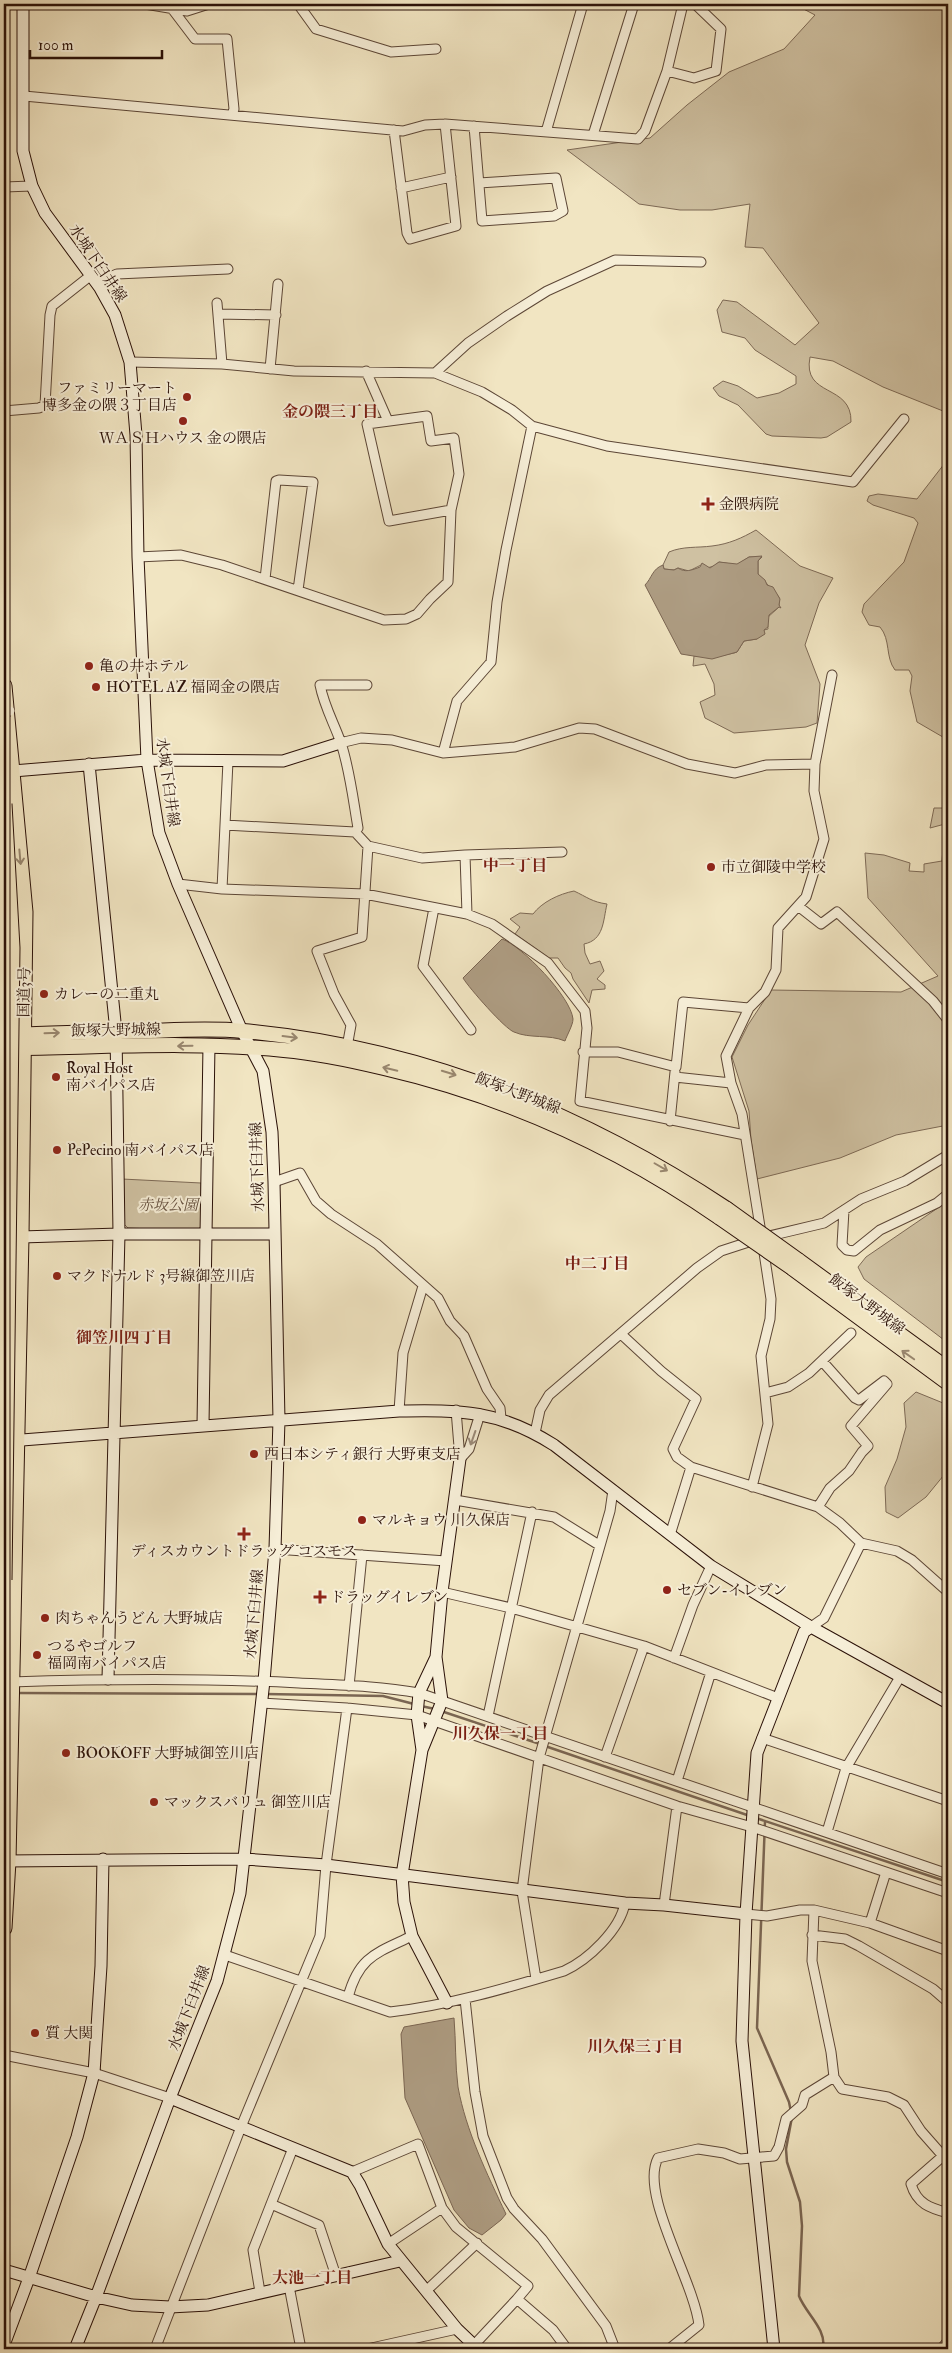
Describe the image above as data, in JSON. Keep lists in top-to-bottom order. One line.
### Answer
{"streets":{"highway":["国道3号"],"main road":["飯塚大野城線"],"street":["水城下臼井線"]},"crossings":[["水城下臼井線","飯塚大野城線"],["国道3号","飯塚大野城線"]],"districts":["金の隈三丁目","中一丁目","中二丁目","御笠川四丁目","川久保一丁目","川久保三丁目","大池一丁目"],"parks":["赤坂公園"],"places":{"other":["ファミリーマート 博多金の隈３丁目店","ＷＡＳＨハウス 金の隈店","亀の井ホテル","HOTEL AZ 福岡金の隈店","市立御陵中学校","カレーの二重丸","Royal Host 南バイパス店","PePecino 南バイパス店","マクドナルド 3号線御笠川店","西日本シティ銀行 大野東支店","マルキョウ 川久保店","セブン-イレブン","肉ちゃんうどん 大野城店","つるやゴルフ 福岡南バイパス店","BOOKOFF 大野城御笠川店","マックスバリュ 御笠川店","質 大関"],"health":["金隈病院","ディスカウントドラッグ コスモス","ドラッグイレブン"]},"scale_bar":"100 m"}
